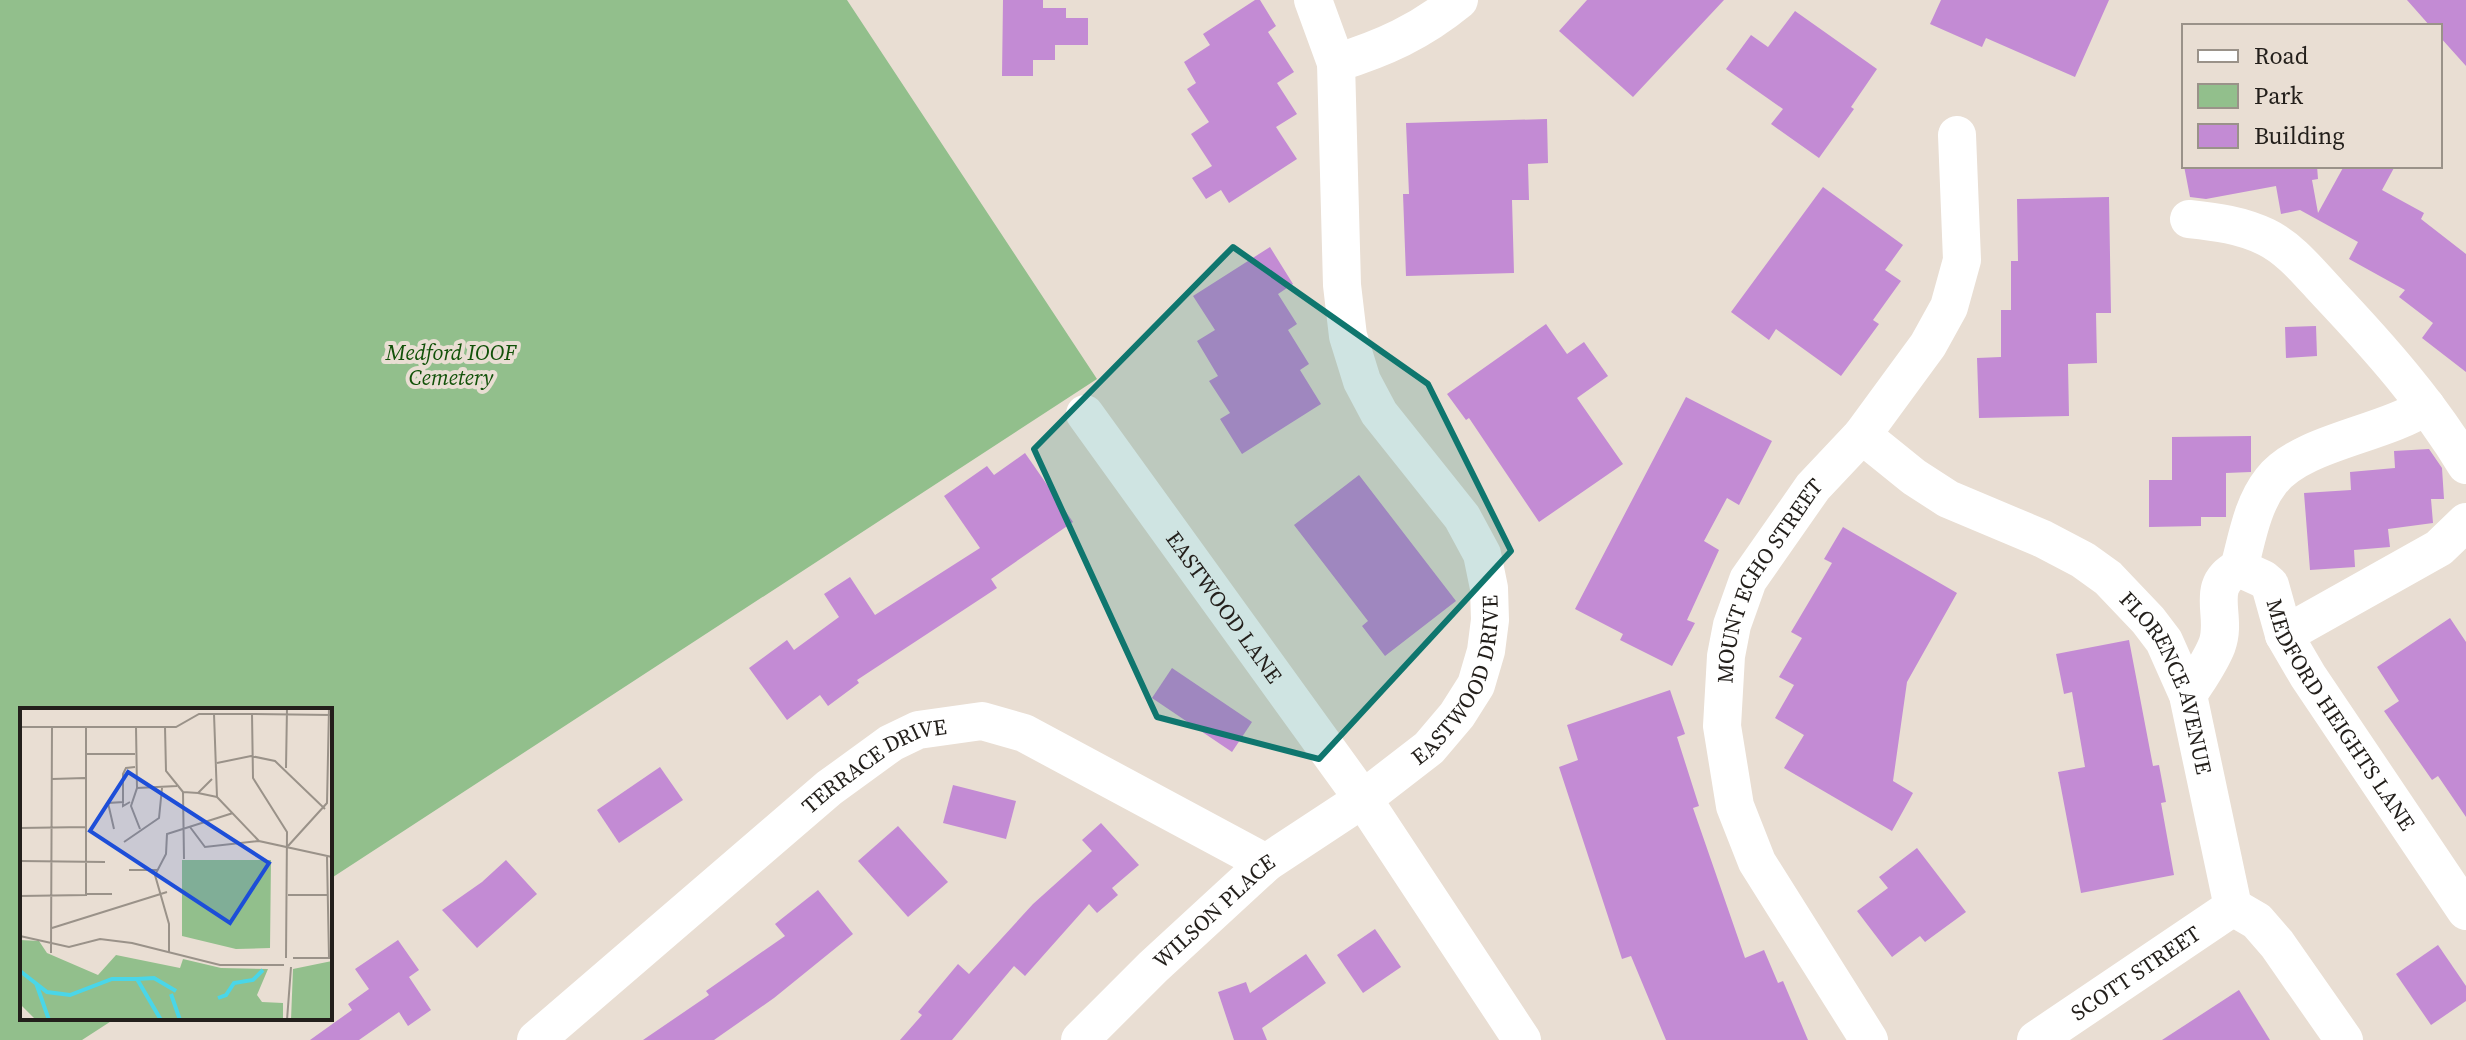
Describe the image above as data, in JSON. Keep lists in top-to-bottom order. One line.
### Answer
{"streets":{"street":["MOUNT ECHO STREET","EASTWOOD LANE","EASTWOOD DRIVE","FLORENCE AVENUE","MEDFORD HEIGHTS LANE","TERRACE DRIVE","WILSON PLACE","SCOTT STREET"]},"crossings":[["MOUNT ECHO STREET","FLORENCE AVENUE"],["EASTWOOD LANE","EASTWOOD DRIVE"],["EASTWOOD LANE","WILSON PLACE"],["EASTWOOD DRIVE","WILSON PLACE"],["FLORENCE AVENUE","SCOTT STREET"],["TERRACE DRIVE","WILSON PLACE"]],"parks":["Medford IOOF Cemetery"],"legend":["Road","Park","Building"]}
